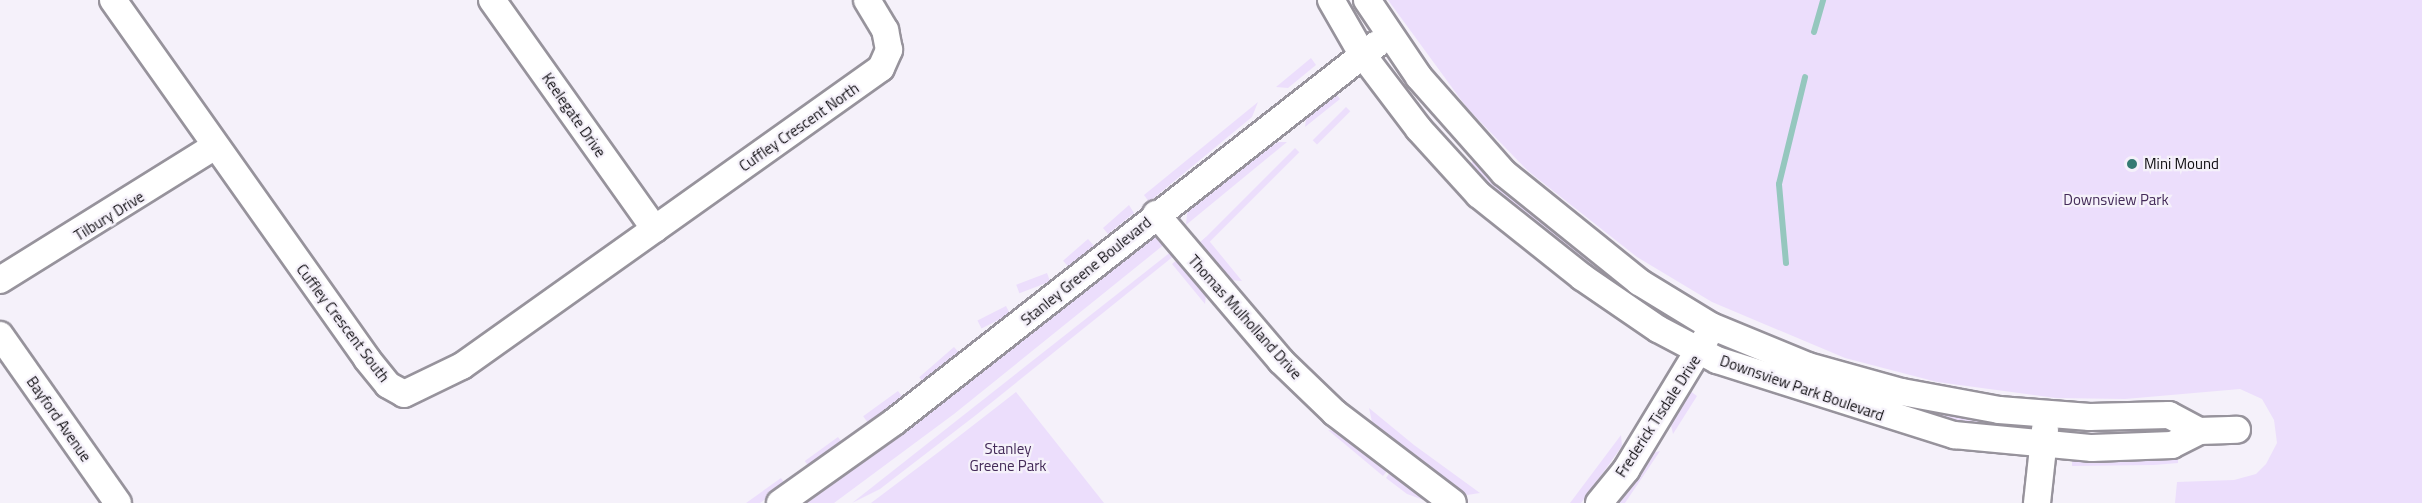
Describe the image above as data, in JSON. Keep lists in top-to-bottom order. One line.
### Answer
{"streets":{"street":["Keelegate Drive","Cuffley Crescent North","Tilbury Drive","Stanley Greene Boulevard","Thomas Mulholland Drive","Cuffley Crescent South","Downsview Park Boulevard","Frederick Tisdale Drive","Bayford Avenue"]},"crossings":[["Keelegate Drive","Cuffley Crescent North"],["Keelegate Drive","Cuffley Crescent South"],["Cuffley Crescent North","Cuffley Crescent South"],["Tilbury Drive","Cuffley Crescent South"],["Stanley Greene Boulevard","Thomas Mulholland Drive"],["Stanley Greene Boulevard","Downsview Park Boulevard"],["Downsview Park Boulevard","Frederick Tisdale Drive"]],"parks":["Downsview Park","Stanley Greene Park"],"places":["Mini Mound"]}
